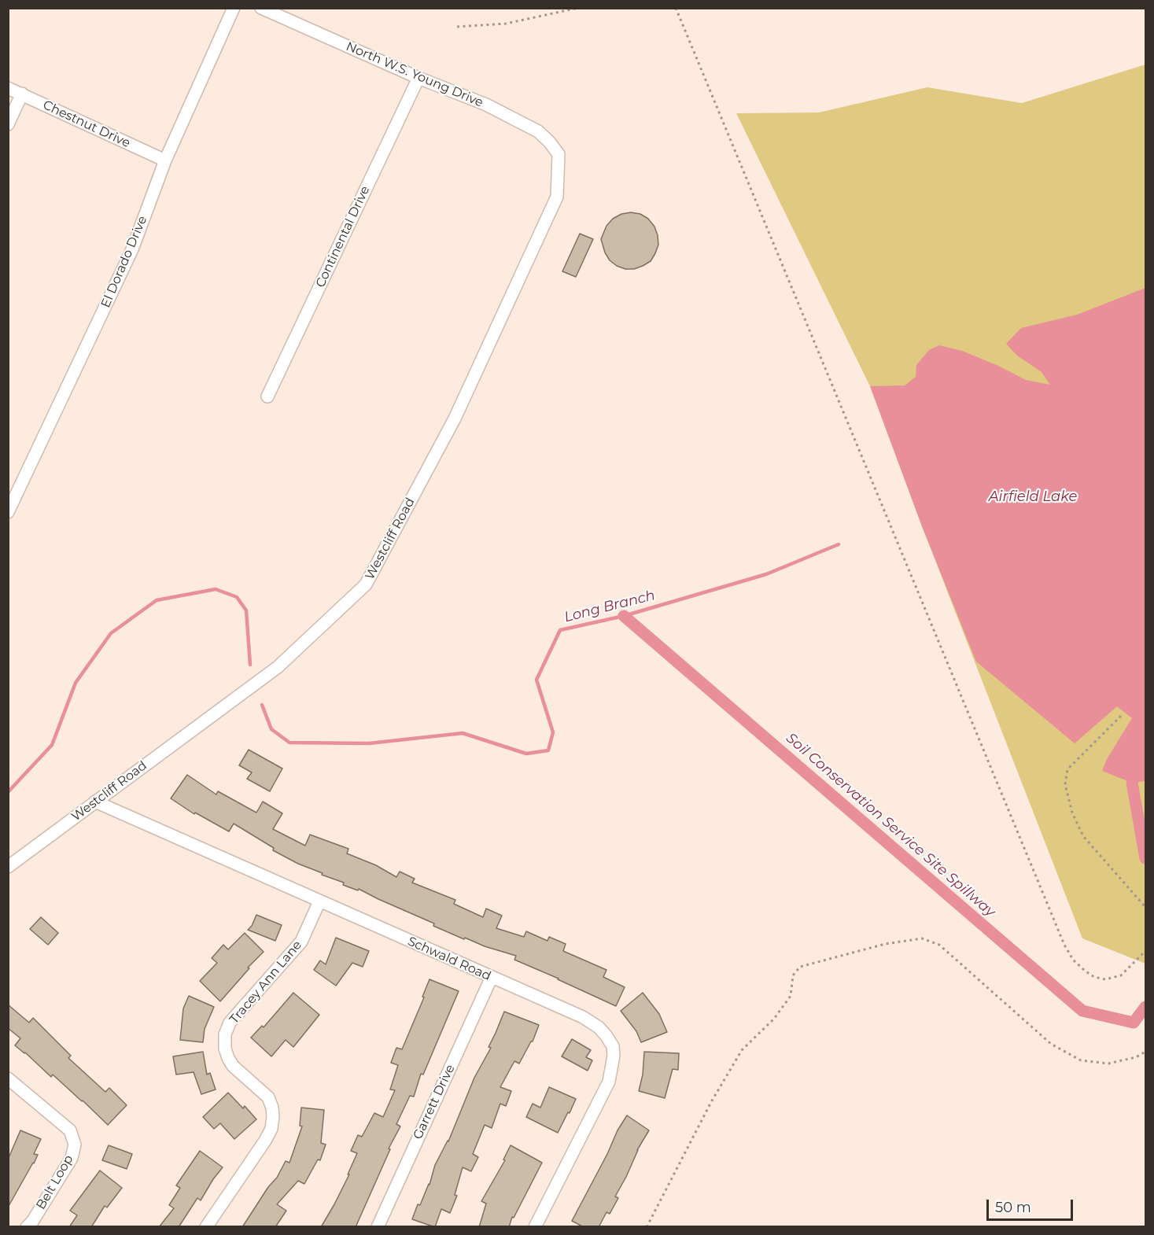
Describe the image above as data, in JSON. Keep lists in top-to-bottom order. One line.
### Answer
{"streets":{"street":["North W.S. Young Drive","Chestnut Drive","Continental Drive","El Dorado Drive","Westcliff Road","Schwald Road","Tracey Ann Lane","Garrett Drive","Belt Loop"]},"crossings":[["North W.S. Young Drive","Continental Drive"],["North W.S. Young Drive","Westcliff Road"],["Chestnut Drive","El Dorado Drive"],["Westcliff Road","Schwald Road"],["Schwald Road","Tracey Ann Lane"],["Schwald Road","Garrett Drive"]],"water":["Airfield Lake","Long Branch","Soil Conservation Service Site Spillway"],"scale_bar":"50 m"}
